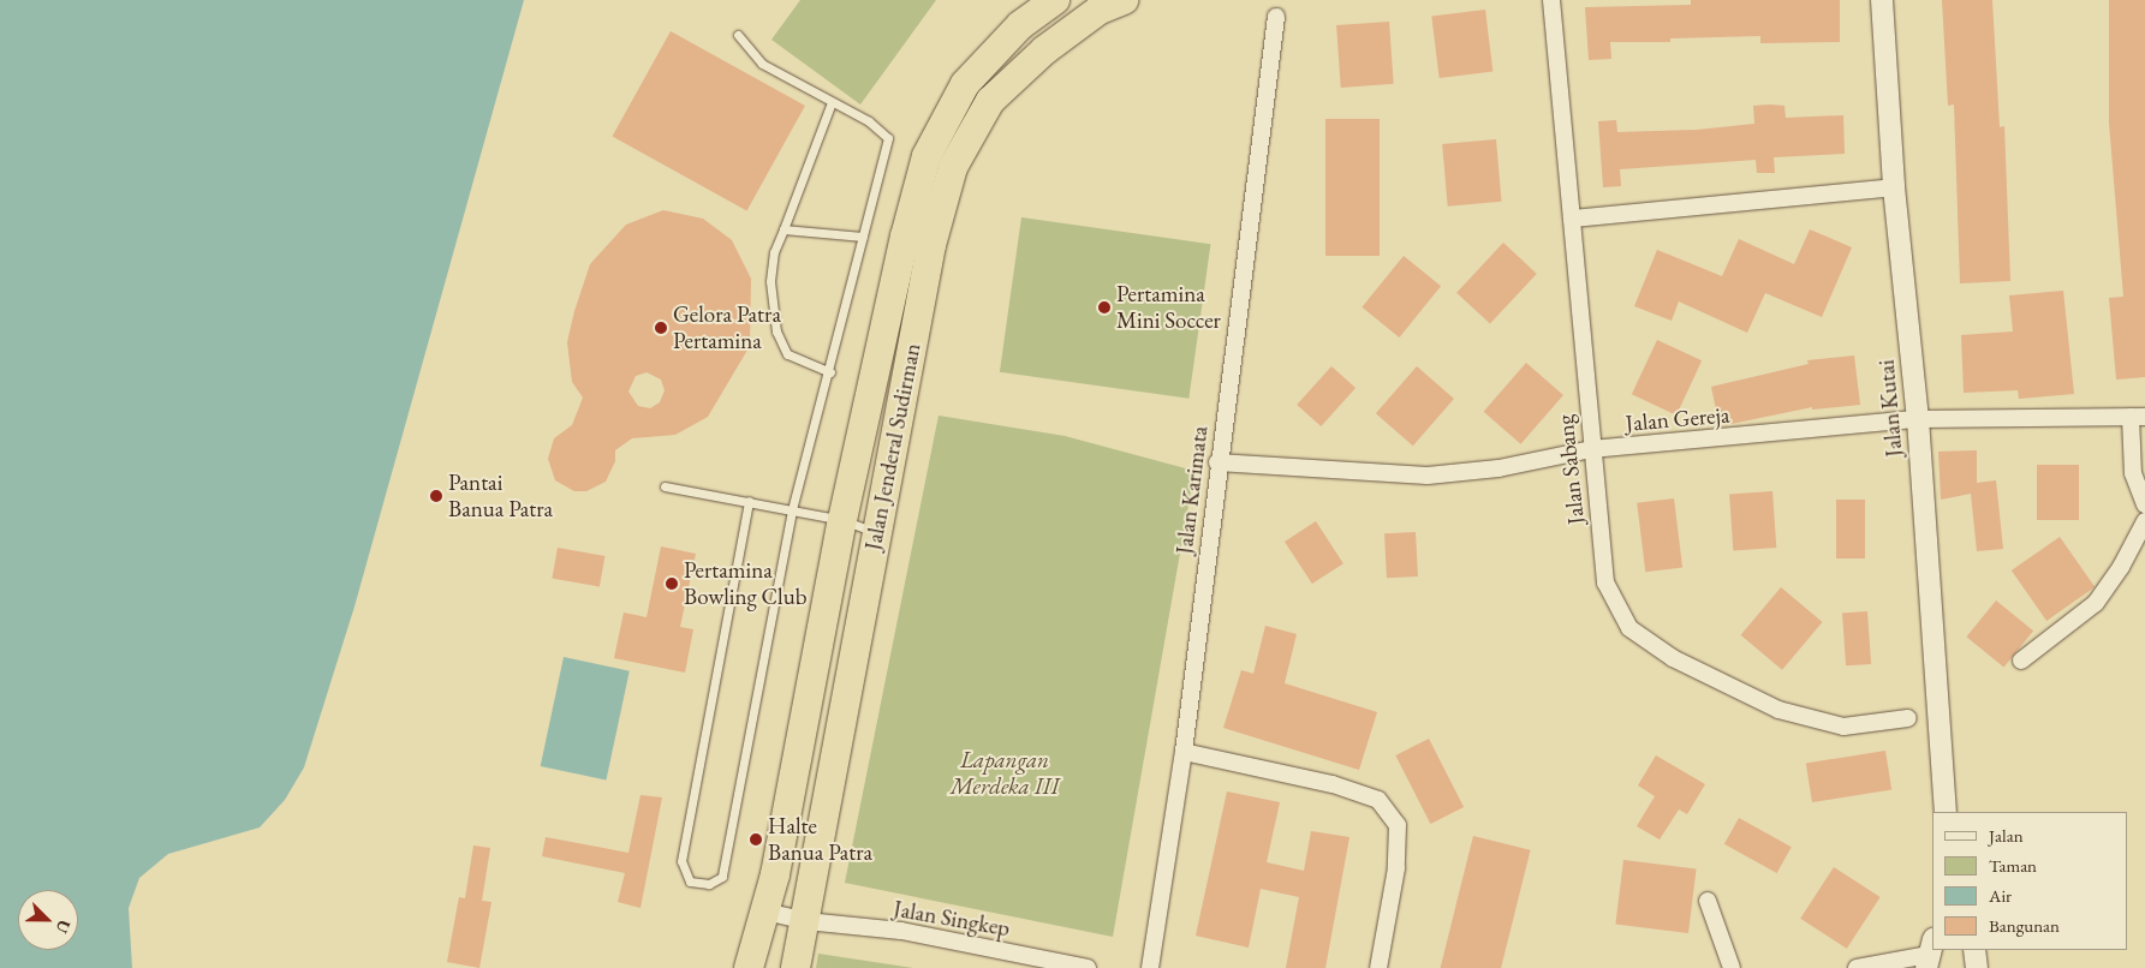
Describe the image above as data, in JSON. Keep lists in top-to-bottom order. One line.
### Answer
{"streets":{"highway":["Jalan Jenderal Sudirman"],"street":["Jalan Kutai","Jalan Gereja","Jalan Sabang","Jalan Karimata","Jalan Singkep"]},"crossings":[["Jalan Kutai","Jalan Gereja"],["Jalan Gereja","Jalan Sabang"],["Jalan Gereja","Jalan Karimata"],["Jalan Jenderal Sudirman","Jalan Singkep"]],"parks":["Lapangan Merdeka III"],"places":["Pertamina Mini Soccer","Gelora Patra Pertamina","Pantai Banua Patra","Pertamina Bowling Club","Halte Banua Patra"],"legend":["Jalan","Taman","Air","Bangunan"],"north":"bottom right"}
